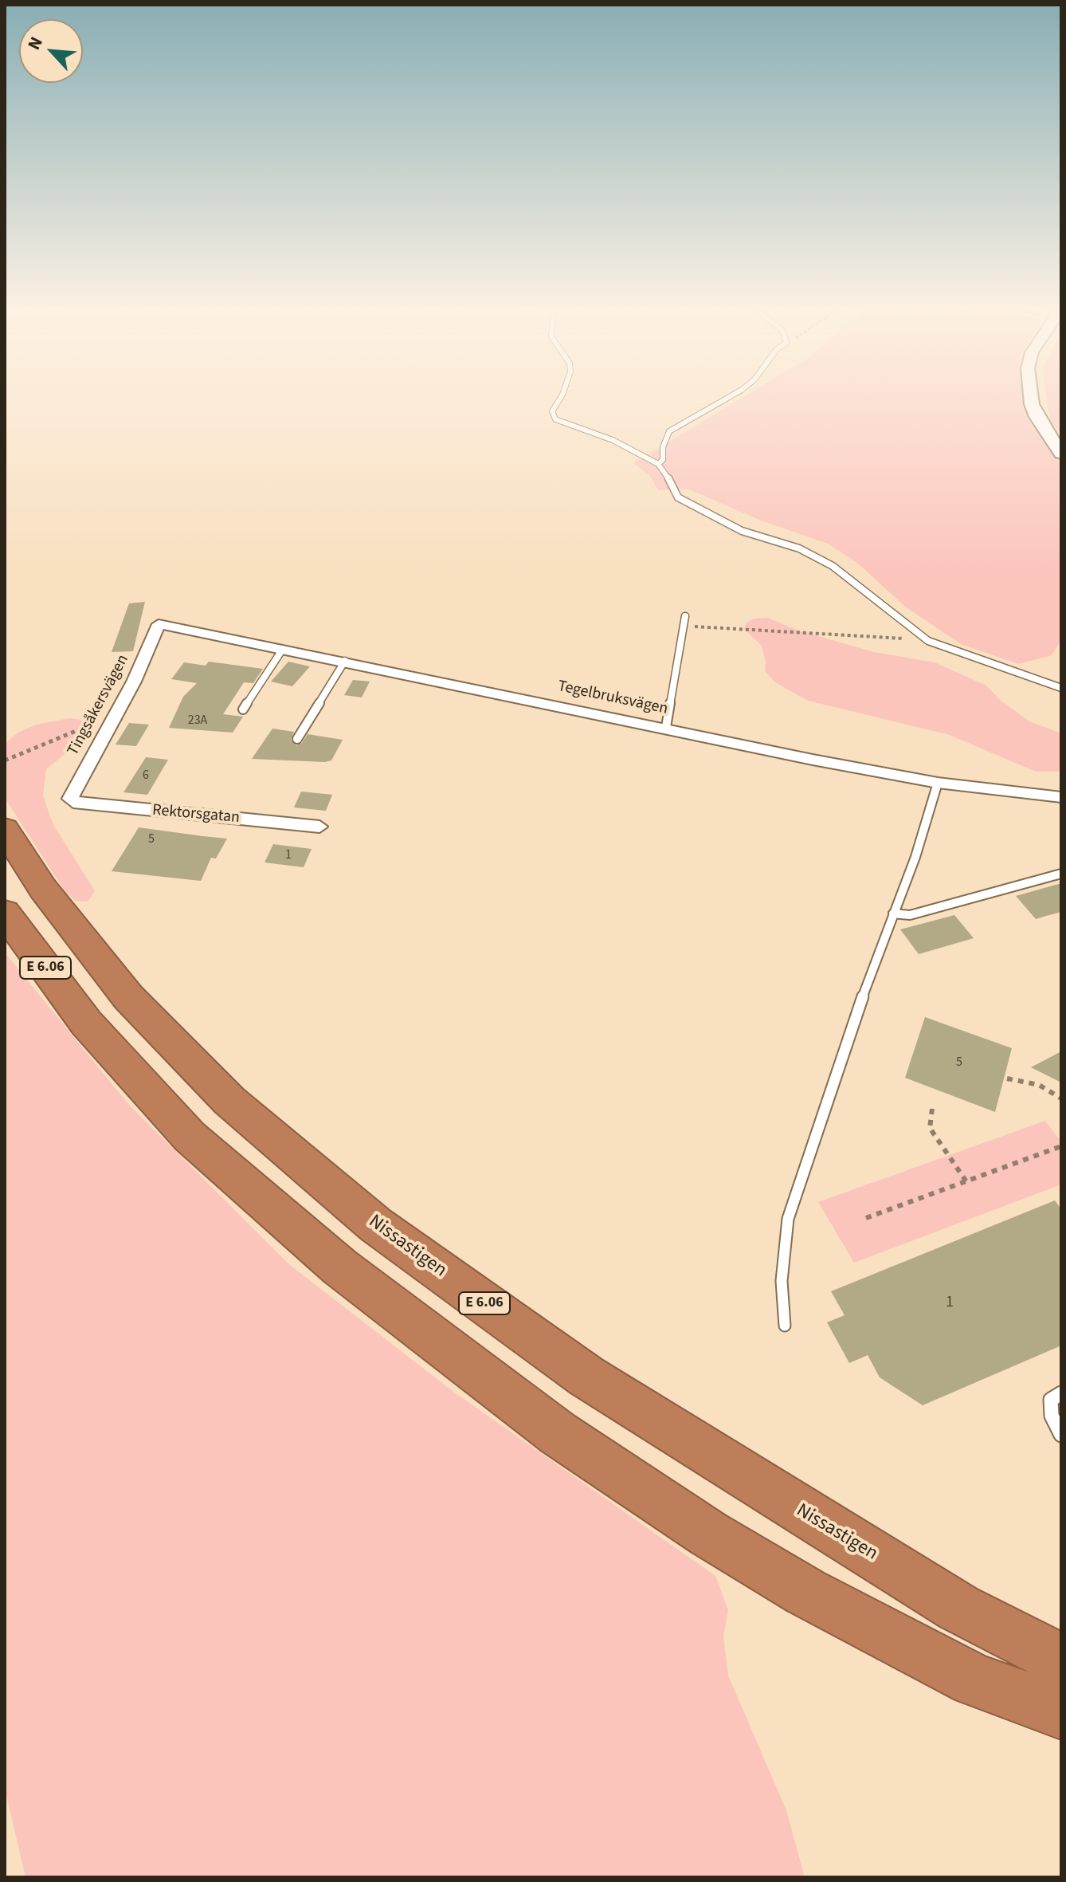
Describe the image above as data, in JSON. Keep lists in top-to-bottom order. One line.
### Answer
{"streets":{"highway":["E 6.06","Nissastigen"],"street":["Tegelbruksvägen","Tingsåkersvägen","Rektorsgatan"]},"crossings":[["Tegelbruksvägen","Tingsåkersvägen"],["Tingsåkersvägen","Rektorsgatan"]],"house_numbers":["23A","6","5","1","5","1"],"north":"top left"}
